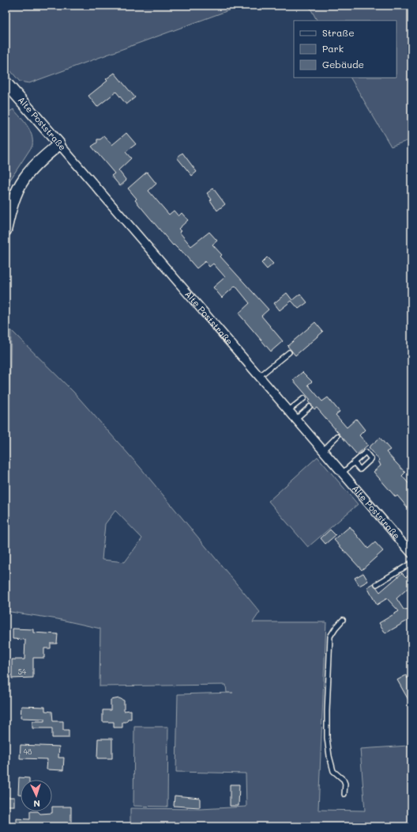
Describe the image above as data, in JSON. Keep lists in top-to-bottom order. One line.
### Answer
{"streets":{"street":["Alte Poststraße"]},"house_numbers":["54","48"],"legend":["Straße","Park","Gebäude"],"north":"bottom"}
